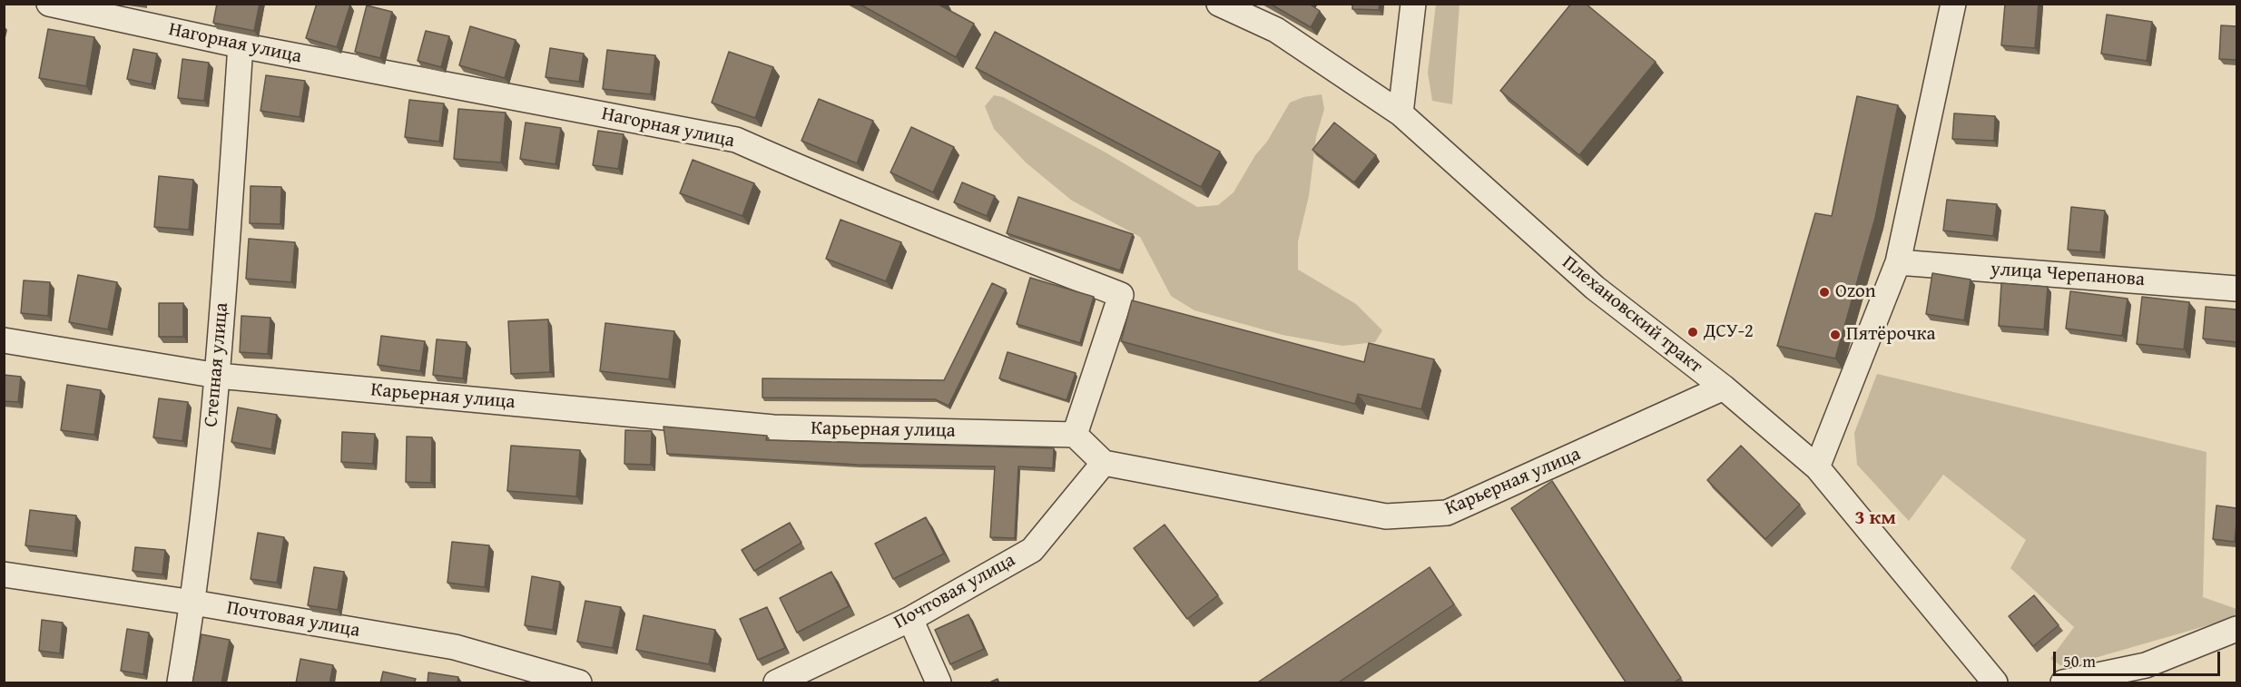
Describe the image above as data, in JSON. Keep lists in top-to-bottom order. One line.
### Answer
{"streets":{"street":["Нагорная улица","улица Черепанова","Плехановский тракт","Степная улица","Карьерная улица","Почтовая улица"]},"crossings":[["Нагорная улица","Степная улица"],["Нагорная улица","Карьерная улица"],["Плехановский тракт","Карьерная улица"],["Степная улица","Карьерная улица"],["Степная улица","Почтовая улица"],["Карьерная улица","Почтовая улица"]],"districts":["3 км"],"places":["Ozon","ДСУ-2","Пятёрочка"],"scale_bar":"50 m"}
